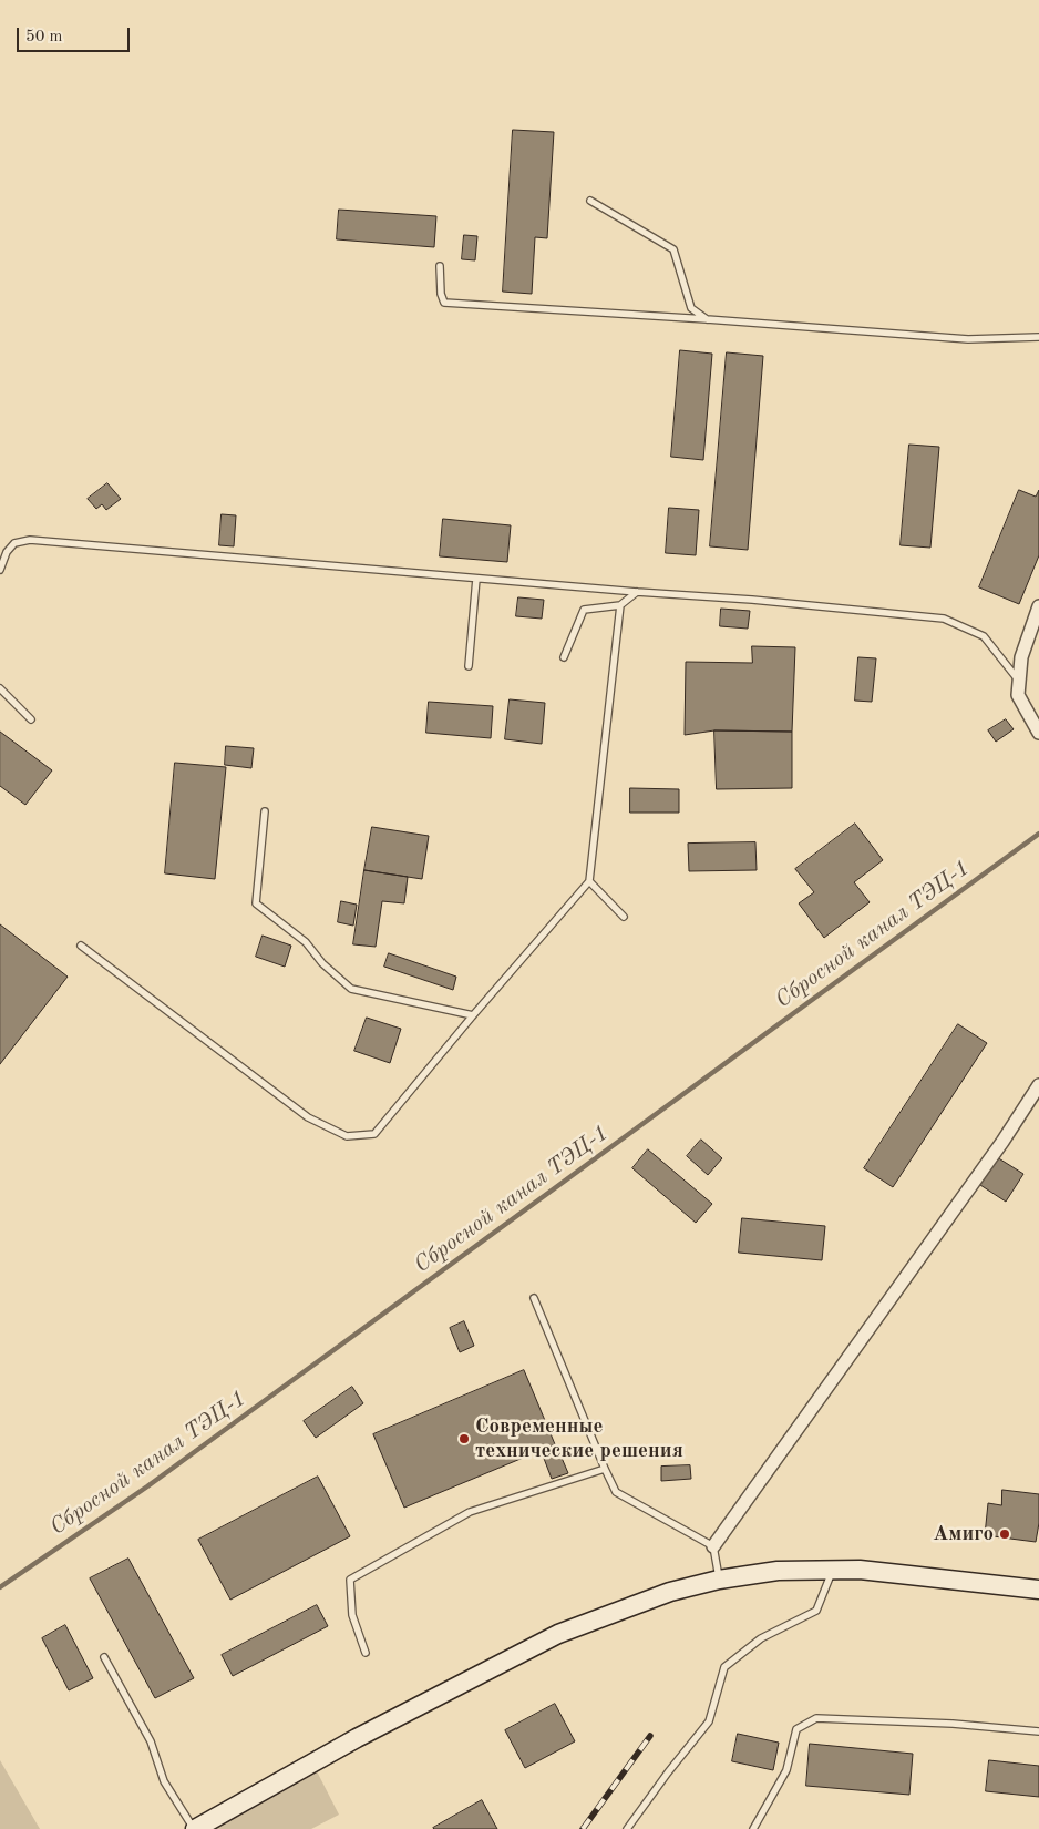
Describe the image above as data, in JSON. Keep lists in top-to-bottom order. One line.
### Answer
{"water":["Сбросной канал ТЭЦ-1"],"places":["Современные технические решения","Амиго"],"scale_bar":"50 m"}
